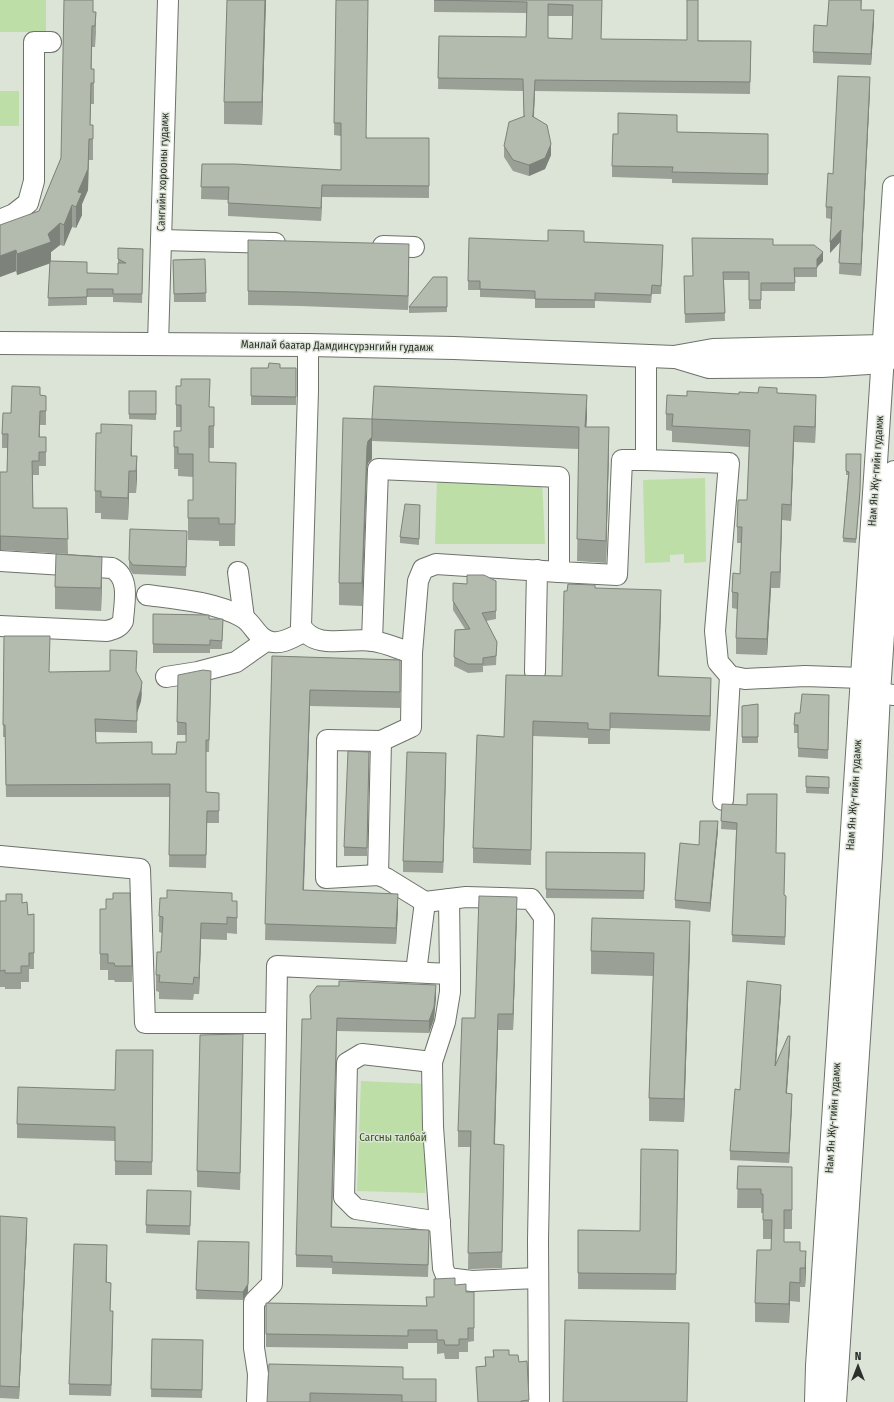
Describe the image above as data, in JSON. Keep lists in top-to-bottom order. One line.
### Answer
{"streets":{"main road":["Манлай баатар Дамдинсүрэнгийн гудамж","Нам Ян Жү-гийн гудамж"],"street":["Сангийн хорооны гудамж"]},"crossings":[["Сангийн хорооны гудамж","Манлай баатар Дамдинсүрэнгийн гудамж"],["Манлай баатар Дамдинсүрэнгийн гудамж","Нам Ян Жү-гийн гудамж"]],"parks":["Сагсны талбай"],"north":"top"}
